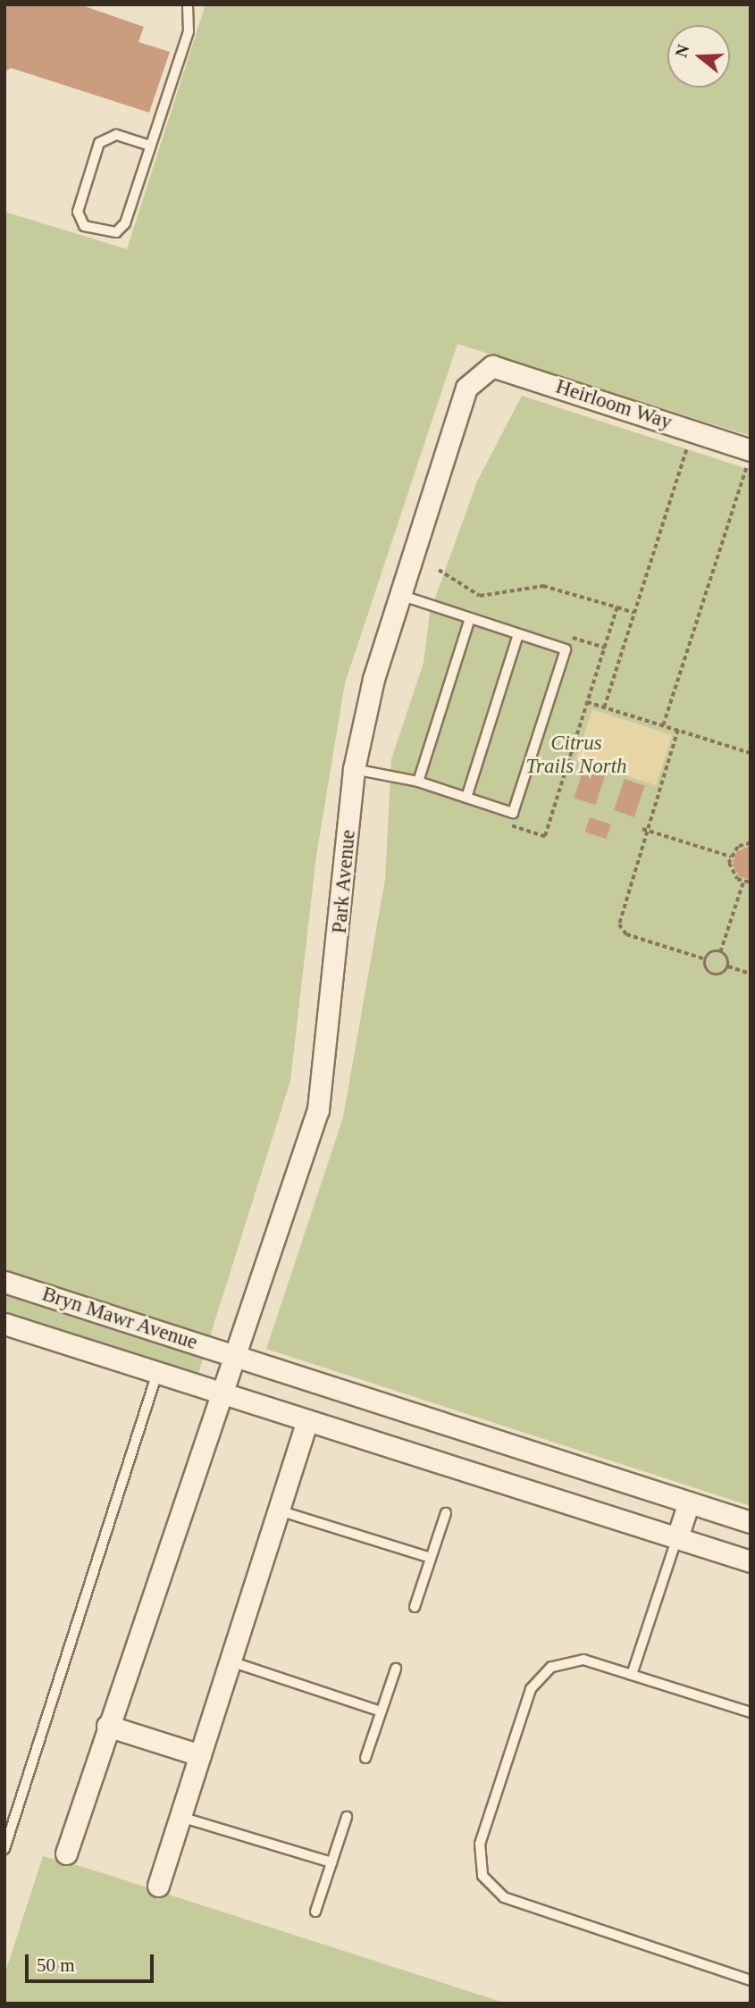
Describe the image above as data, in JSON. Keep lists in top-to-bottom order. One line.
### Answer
{"streets":{"street":["Heirloom Way","Park Avenue","Bryn Mawr Avenue"]},"crossings":[["Heirloom Way","Park Avenue"],["Park Avenue","Bryn Mawr Avenue"]],"parks":["Citrus Trails North"],"scale_bar":"50 m","north":"left"}
